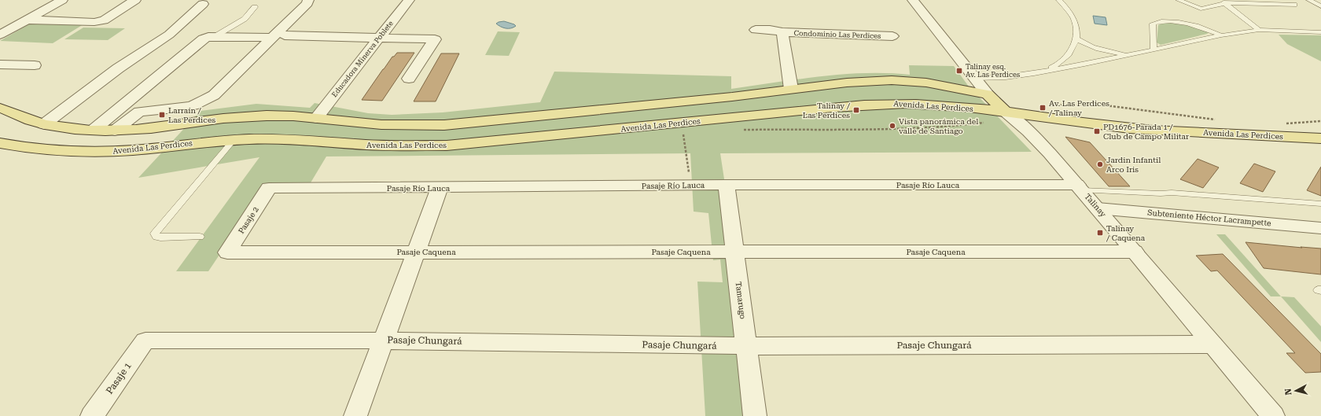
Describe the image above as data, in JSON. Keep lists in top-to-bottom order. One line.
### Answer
{"streets":{"main road":["Avenida Las Perdices","Talinay"],"street":["Condominio Las Perdices","Educadora Minerva Poblete","Pasaje Río Lauca","Subteniente Héctor Lacrampette","Pasaje 2","Pasaje Caquena","Tamarugo","Pasaje Chungará","Pasaje 1"]},"crossings":[["Avenida Las Perdices","Talinay"],["Pasaje Río Lauca","Talinay"],["Pasaje Río Lauca","Pasaje 2"],["Pasaje Río Lauca","Tamarugo"],["Talinay","Subteniente Héctor Lacrampette"],["Talinay","Pasaje Caquena"],["Talinay","Pasaje Chungará"],["Pasaje 2","Pasaje Caquena"],["Pasaje Caquena","Tamarugo"],["Tamarugo","Pasaje Chungará"],["Pasaje Chungará","Pasaje 1"]],"places":{"transit":["Talinay esq. Av. Las Perdices","Av. Las Perdices / Talinay","Talinay / Las Perdices","Larraín / Las Perdices","PD1676-Parada 1 / Club de Campo Militar","Talinay / Caquena"],"other":["Vista panorámica del valle de Santiago","Jardin Infantil Arco Iris"]},"north":"left"}
